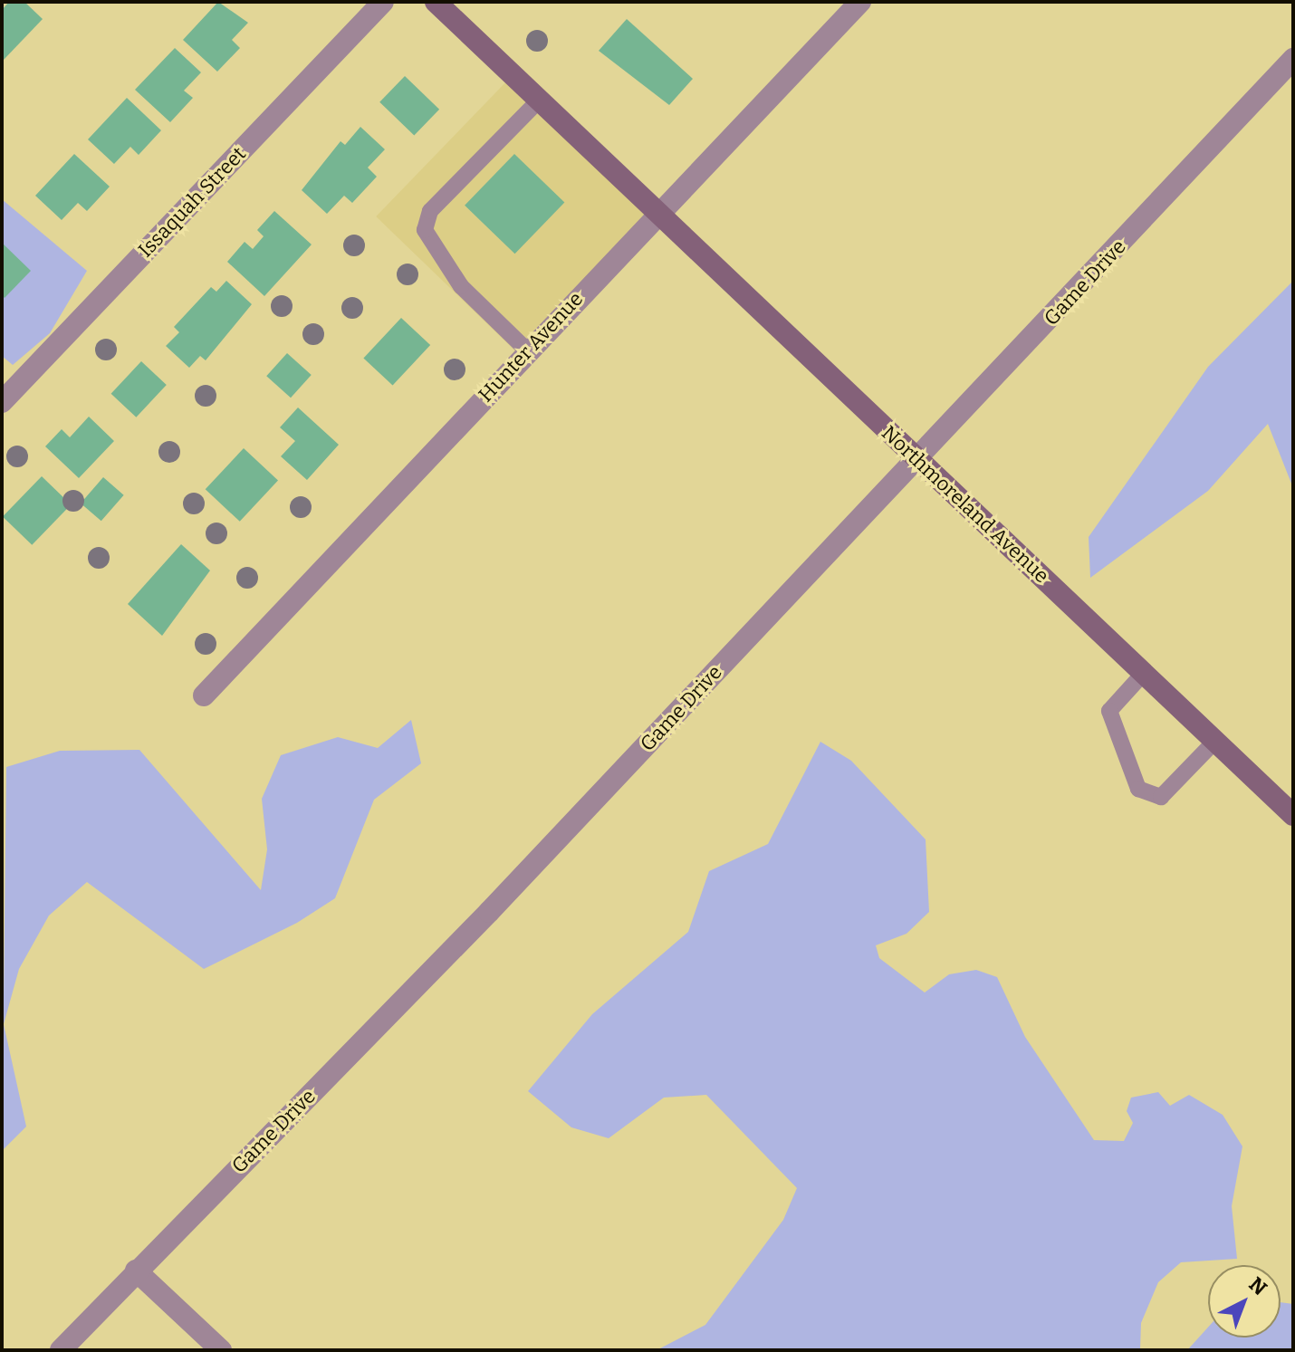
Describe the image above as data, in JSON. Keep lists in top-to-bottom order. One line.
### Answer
{"streets":{"street":["Issaquah Street","Game Drive","Hunter Avenue","Northmoreland Avenue"]},"crossings":[["Game Drive","Northmoreland Avenue"],["Hunter Avenue","Northmoreland Avenue"]],"north":"top right"}
